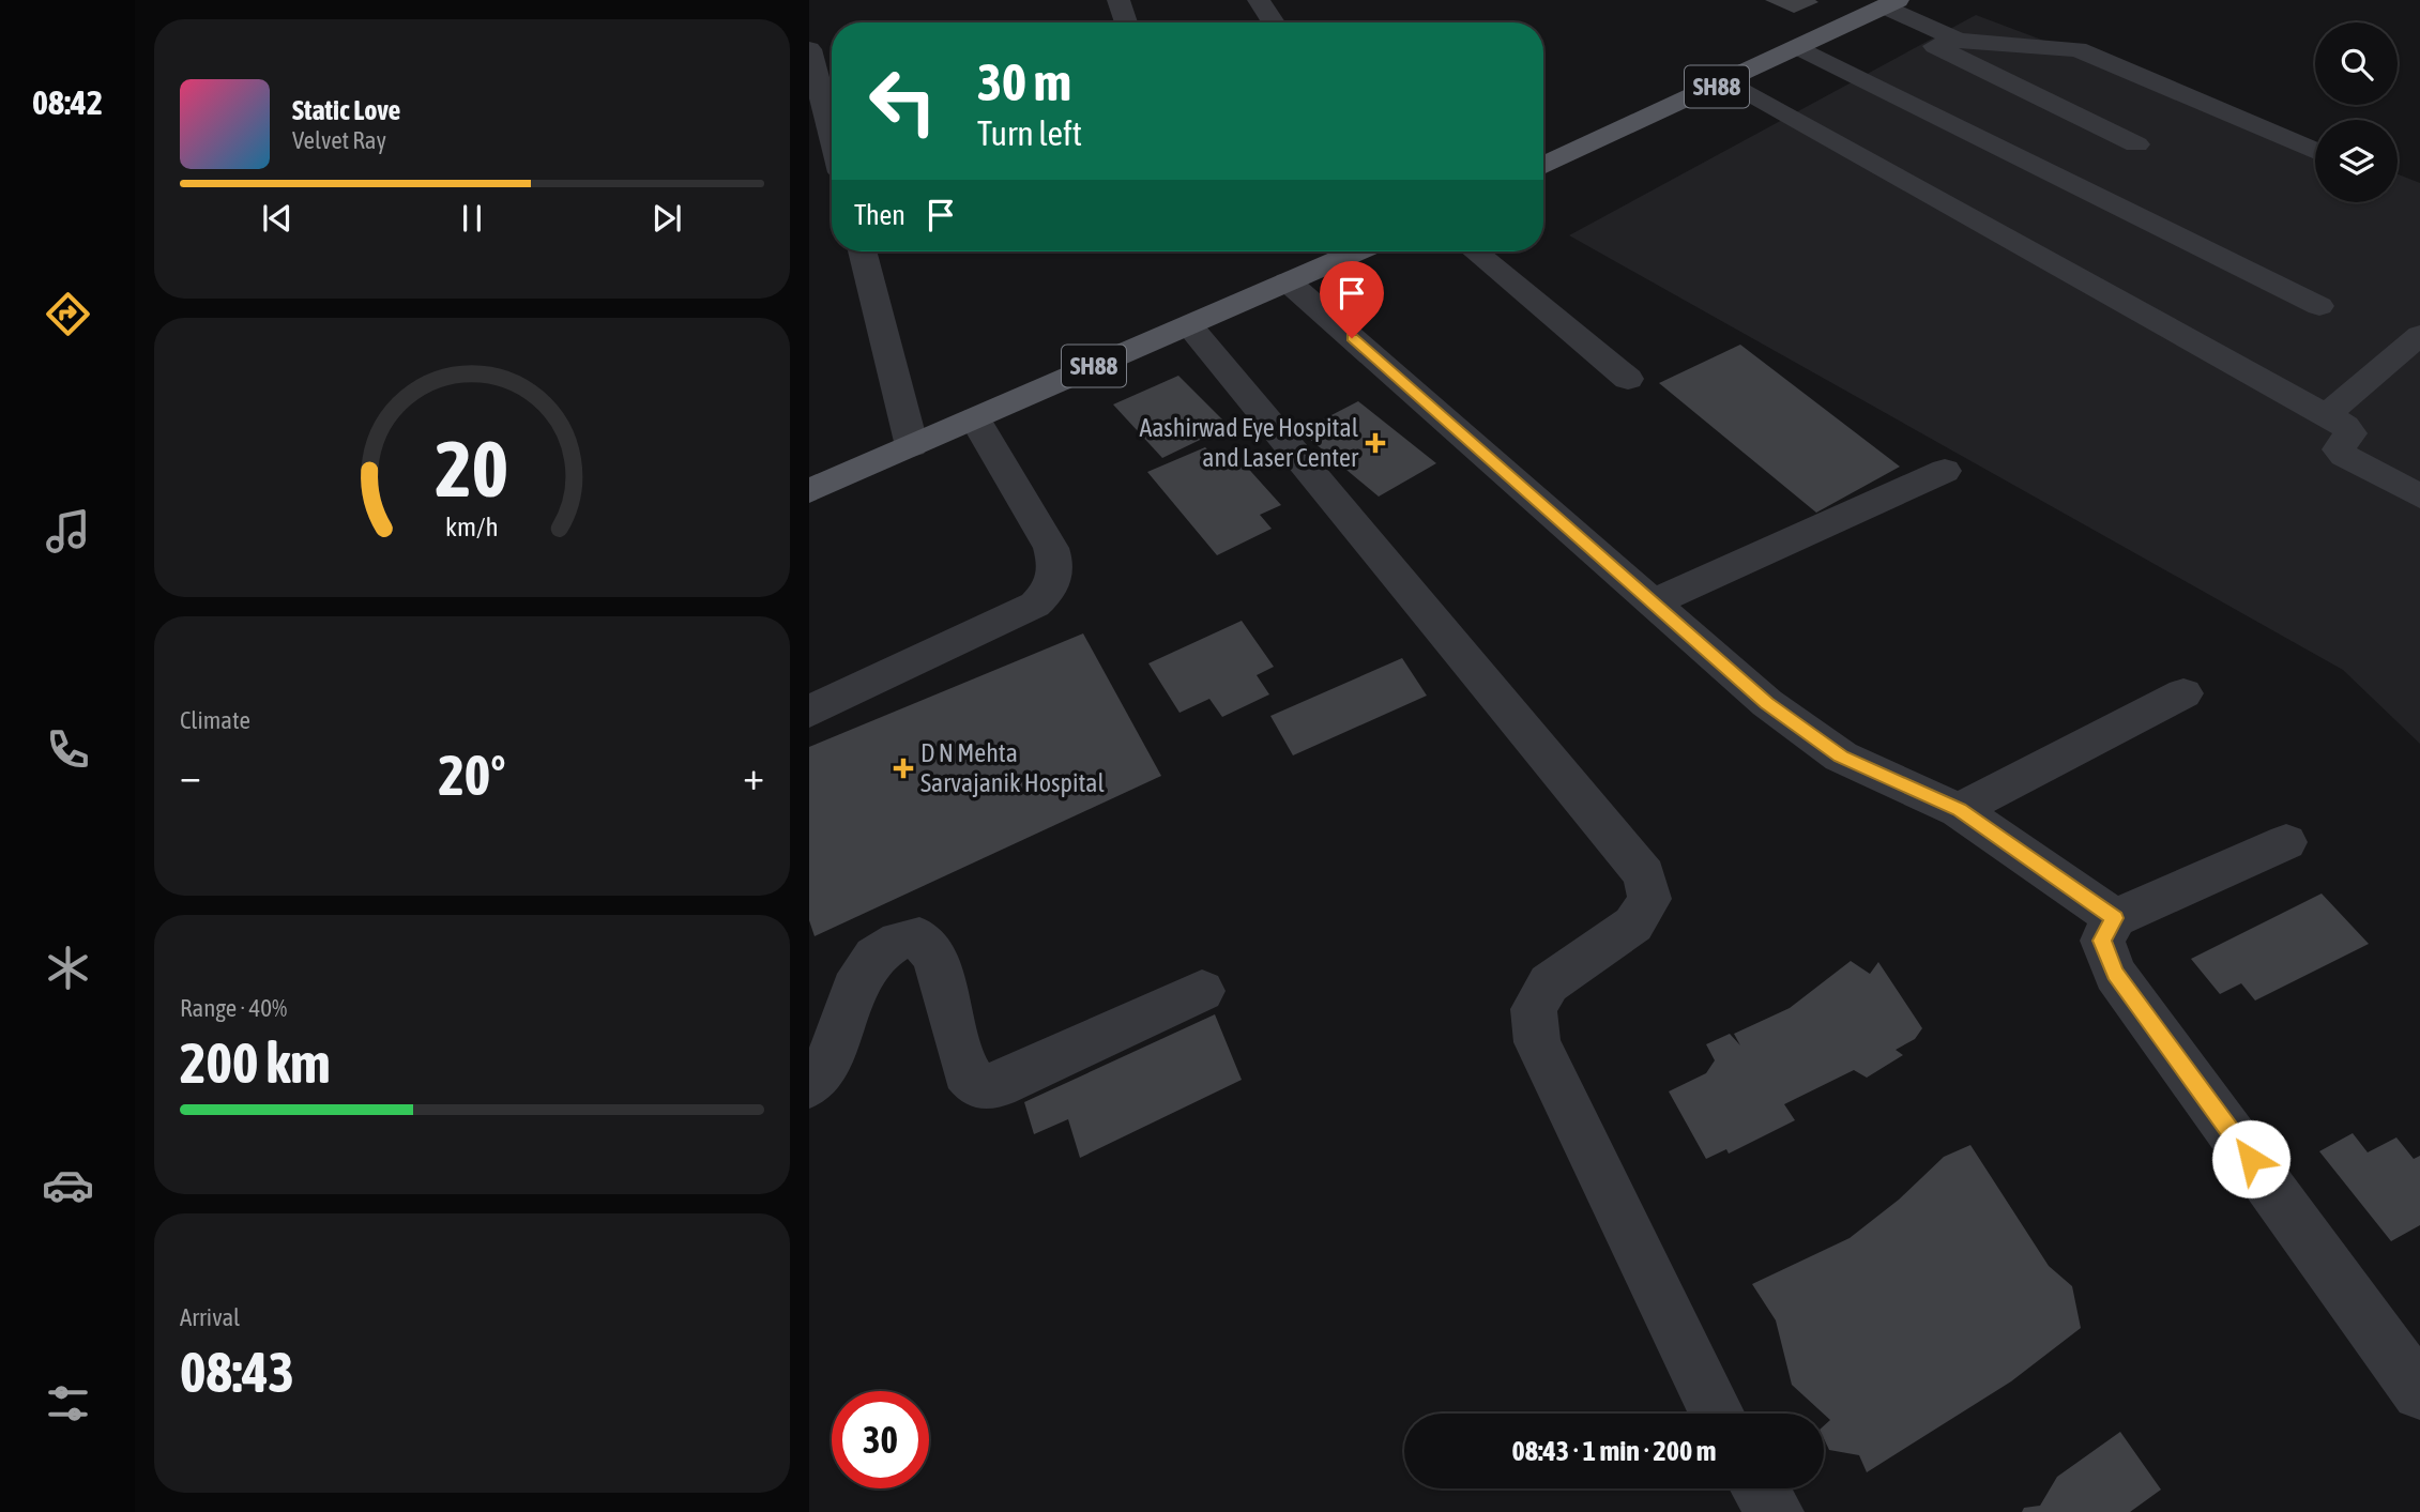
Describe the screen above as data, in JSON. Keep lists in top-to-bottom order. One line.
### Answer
{"streets":{"main road":["SH88"]},"places":{"health":["Aashirwad Eye Hospital and Laser Center","D N Mehta Sarvajanik Hospital"]},"page":{"tabs":"08:42","turn":["30 m","Turn left"],"song":["Static Love","Velvet Ray"],"then":"Then","tile":["Climate",["Range · 40%","200 km"],["Arrival","08:43"]],"heat":["−","20°","+"],"limit":"30","trip":"08:43 · 1 min · 200 m","gauge":["20","km/h"]}}
